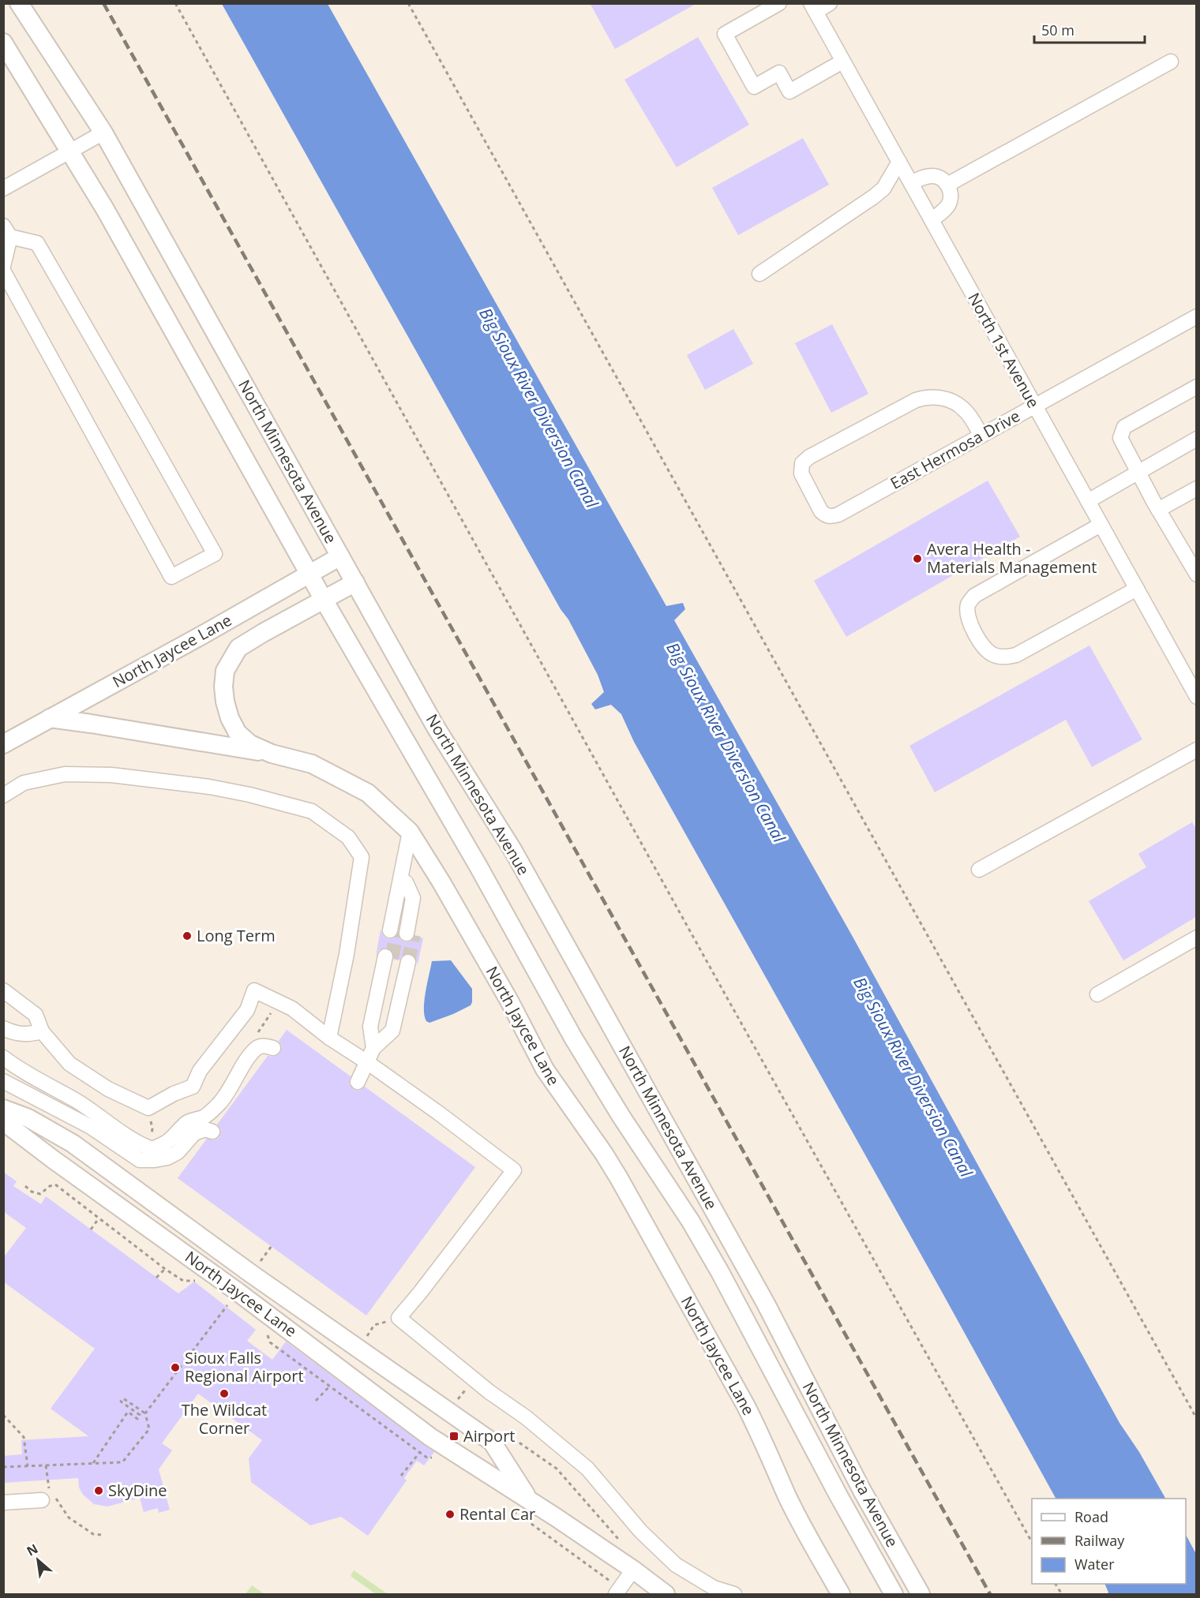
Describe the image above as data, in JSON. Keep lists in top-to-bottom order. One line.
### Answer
{"streets":{"main road":["North Minnesota Avenue","North Jaycee Lane"],"street":["North 1st Avenue","East Hermosa Drive"]},"crossings":[["North 1st Avenue","East Hermosa Drive"],["North Minnesota Avenue","North Jaycee Lane"]],"water":["Big Sioux River Diversion Canal"],"places":{"other":["Avera Health - Materials Management","Long Term","Sioux Falls Regional Airport","The Wildcat Corner","SkyDine","Rental Car"],"transit":["Airport"]},"legend":["Road","Railway","Water"],"scale_bar":"50 m","north":"top left"}
